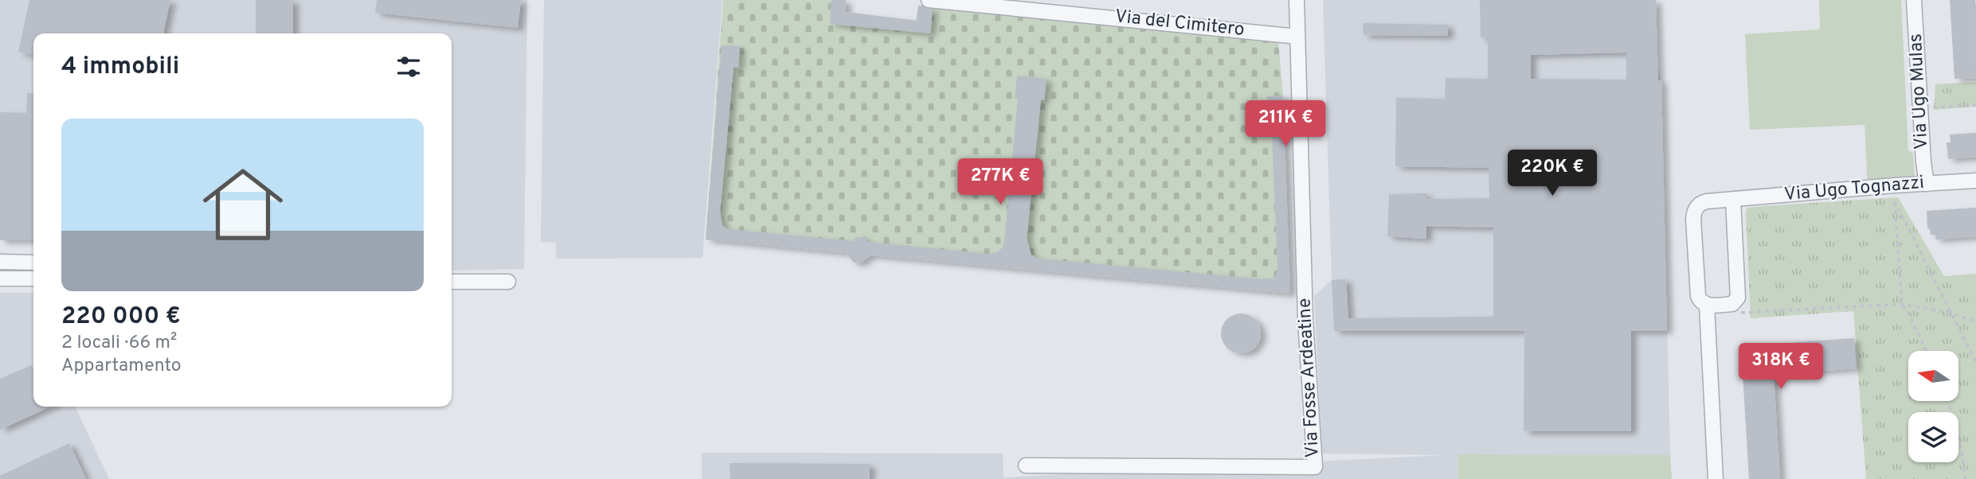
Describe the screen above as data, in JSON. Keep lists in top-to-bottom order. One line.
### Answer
{"streets":{"street":["Via del Cimitero","Via Ugo Mulas","Via Ugo Tognazzi","Via Fosse Ardeatine"]},"crossings":[["Via del Cimitero","Via Fosse Ardeatine"],["Via Ugo Mulas","Via Ugo Tognazzi"]],"north":"left","page":{"heading":"4 immobili","price":["211K €","220K €","277K €","318K €"],"list":[{"name":"220 000 €","note":"2 locali · 66 m² · Appartamento"}]}}
